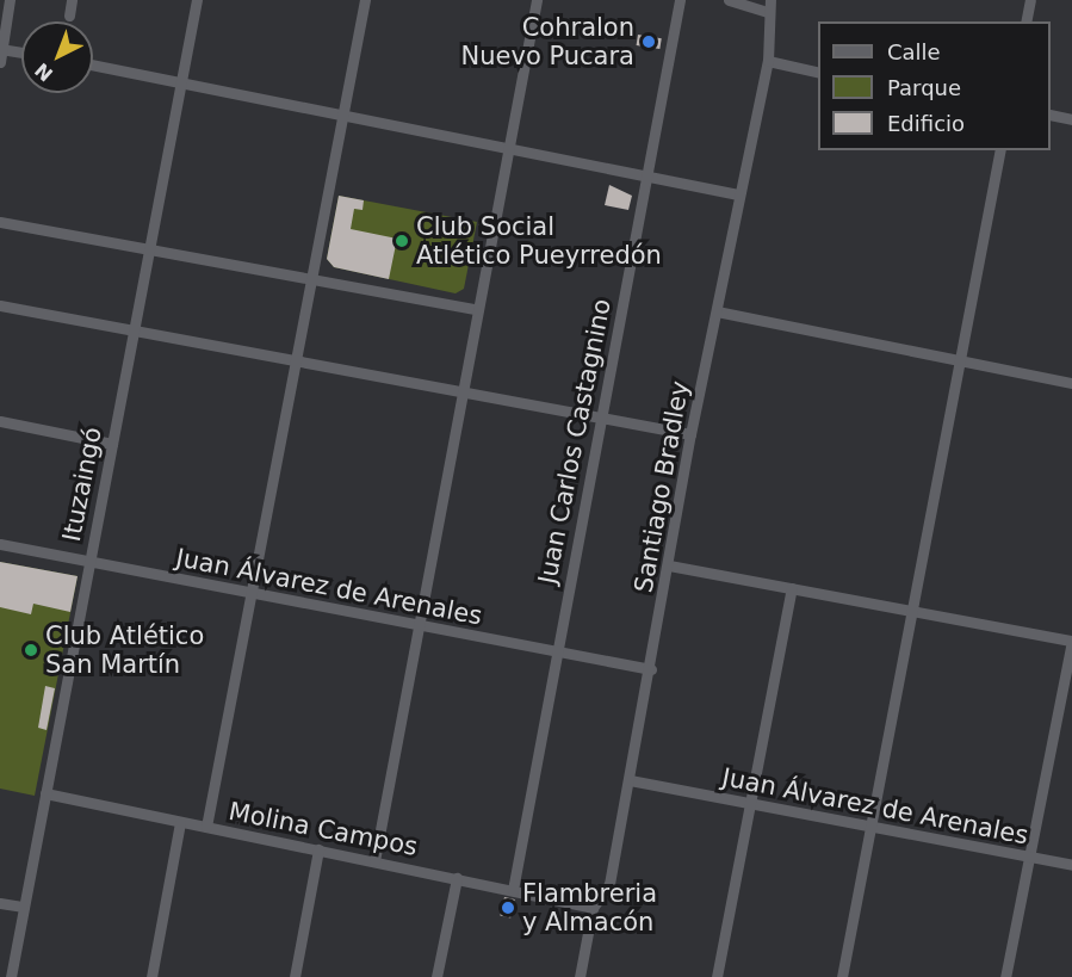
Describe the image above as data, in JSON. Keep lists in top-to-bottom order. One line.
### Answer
{"streets":{"street":["Juan Carlos Castagnino","Ituzaingó","Santiago Bradley","Juan Álvarez de Arenales","Molina Campos"]},"crossings":[["Juan Carlos Castagnino","Juan Álvarez de Arenales"],["Juan Carlos Castagnino","Molina Campos"],["Ituzaingó","Juan Álvarez de Arenales"],["Ituzaingó","Molina Campos"],["Santiago Bradley","Juan Álvarez de Arenales"],["Santiago Bradley","Molina Campos"]],"places":["Cohralon Nuevo Pucara","Club Social Atlético Pueyrredón","Club Atlético San Martín","Flambreria y Almacón"],"legend":["Calle","Parque","Edificio"],"north":"bottom left"}
